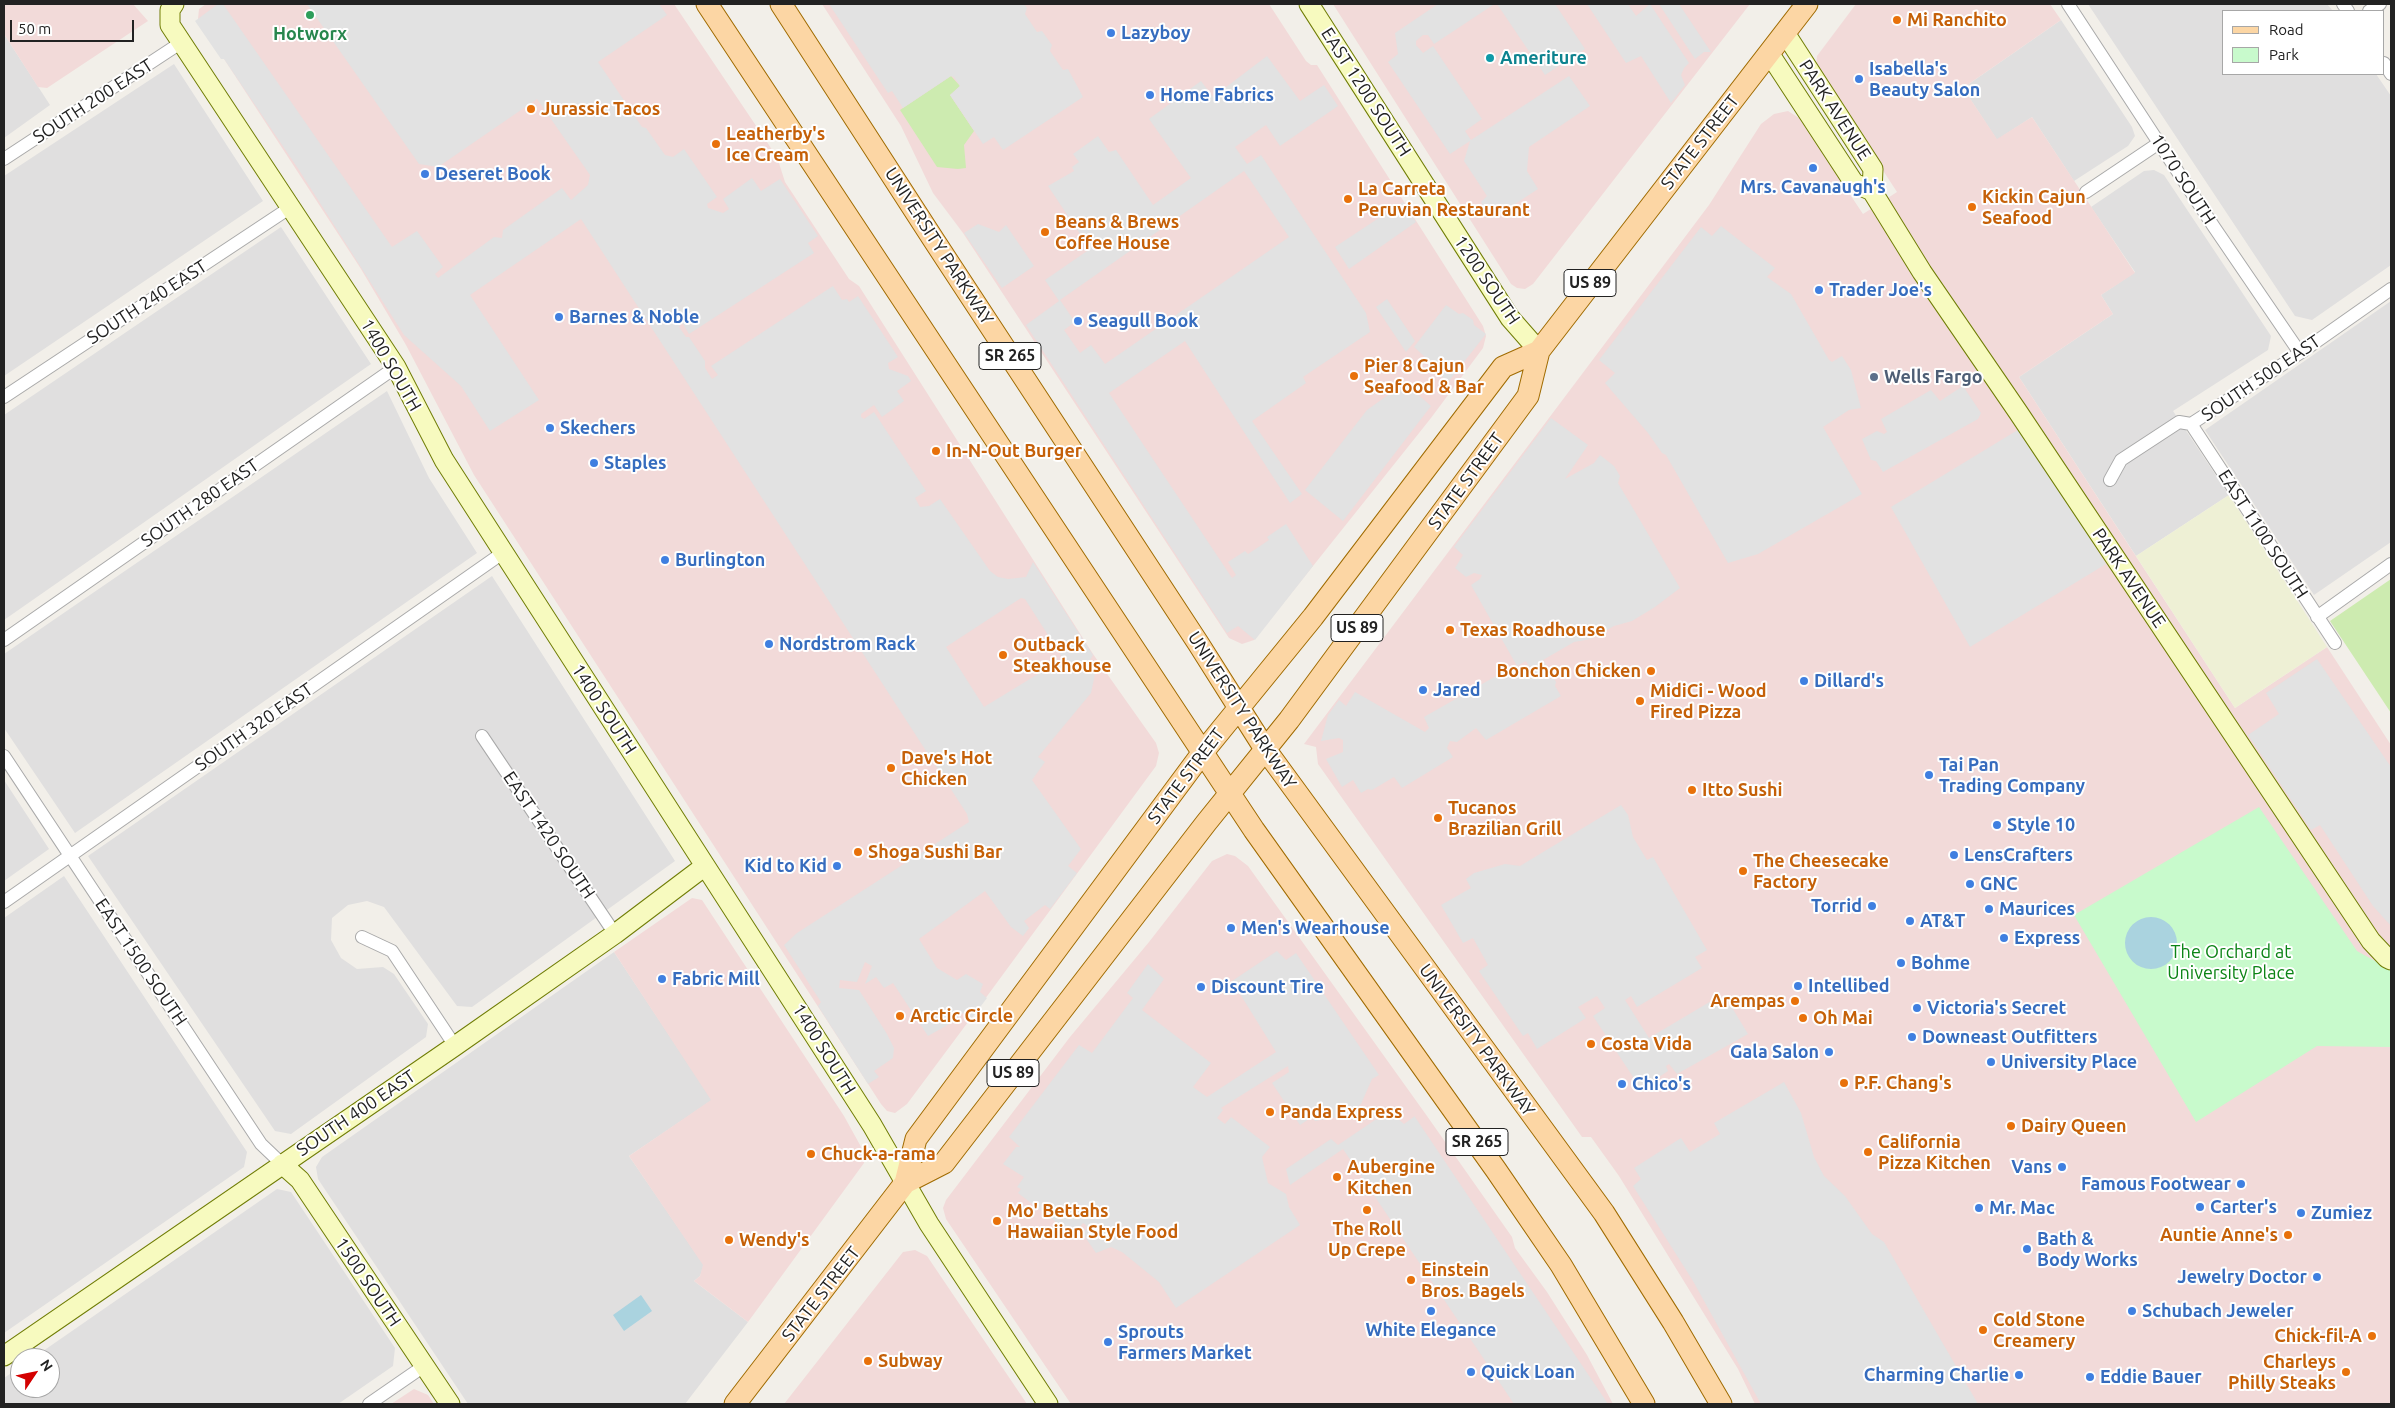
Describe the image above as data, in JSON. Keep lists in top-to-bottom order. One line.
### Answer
{"streets":{"main road":["STATE STREET","UNIVERSITY PARKWAY","US 89","SR 265"],"street":["EAST 1200 SOUTH","SOUTH 200 EAST","PARK AVENUE","1070 SOUTH","1200 SOUTH","SOUTH 240 EAST","1400 SOUTH","SOUTH 500 EAST","SOUTH 280 EAST","EAST 1100 SOUTH","SOUTH 320 EAST","EAST 1420 SOUTH","EAST 1500 SOUTH","SOUTH 400 EAST","1500 SOUTH"]},"crossings":[["EAST 1200 SOUTH","1200 SOUTH"],["SOUTH 200 EAST","1400 SOUTH"],["PARK AVENUE","STATE STREET"],["STATE STREET","UNIVERSITY PARKWAY"],["STATE STREET","1200 SOUTH"],["STATE STREET","SR 265"],["STATE STREET","1400 SOUTH"],["1070 SOUTH","SOUTH 500 EAST"],["SOUTH 240 EAST","1400 SOUTH"],["1400 SOUTH","SOUTH 280 EAST"],["1400 SOUTH","SOUTH 320 EAST"],["1400 SOUTH","SOUTH 400 EAST"],["SOUTH 500 EAST","EAST 1100 SOUTH"],["SOUTH 320 EAST","EAST 1500 SOUTH"],["EAST 1420 SOUTH","SOUTH 400 EAST"],["EAST 1500 SOUTH","SOUTH 400 EAST"],["EAST 1500 SOUTH","1500 SOUTH"],["SOUTH 400 EAST","1500 SOUTH"]],"parks":["The Orchard at University Place"],"places":["Hotworx","Mi Ranchito","Lazyboy","Ameriture","Isabella's Beauty Salon","Home Fabrics","Jurassic Tacos","Leatherby's Ice Cream","Mrs. Cavanaugh's","Deseret Book","La Carreta Peruvian Restaurant","Kickin Cajun Seafood","Beans & Brews Coffee House","Trader Joe's","Barnes & Noble","Seagull Book","Pier 8 Cajun Seafood & Bar","Wells Fargo","Skechers","In-N-Out Burger","Staples","Burlington","Texas Roadhouse","Nordstrom Rack","Outback Steakhouse","Bonchon Chicken","Dillard's","Jared","MidiCi - Wood Fired Pizza","Dave's Hot Chicken","Tai Pan Trading Company","Itto Sushi","Tucanos Brazilian Grill","Style 10","Shoga Sushi Bar","LensCrafters","Kid to Kid","The Cheesecake Factory","GNC","Torrid","Maurices","AT&T","Men's Wearhouse","Express","Bohme","Fabric Mill","Intellibed","Discount Tire","Arempas","Victoria's Secret","Arctic Circle","Oh Mai","Downeast Outfitters","Costa Vida","Gala Salon","University Place","P.F. Chang's","Chico's","Panda Express","Dairy Queen","California Pizza Kitchen","Chuck-a-rama","Vans","Aubergine Kitchen","Famous Footwear","Carter's","Mr. Mac","The Roll Up Crepe","Zumiez","Mo' Bettahs Hawaiian Style Food","Auntie Anne's","Wendy's","Bath & Body Works","Jewelry Doctor","Einstein Bros. Bagels","White Elegance","Schubach Jeweler","Cold Stone Creamery","Chick-fil-A","Sprouts Farmers Market","Subway","Quick Loan","Charleys Philly Steaks","Charming Charlie","Eddie Bauer"],"legend":["Road","Park"],"scale_bar":"50 m","north":"top right"}
